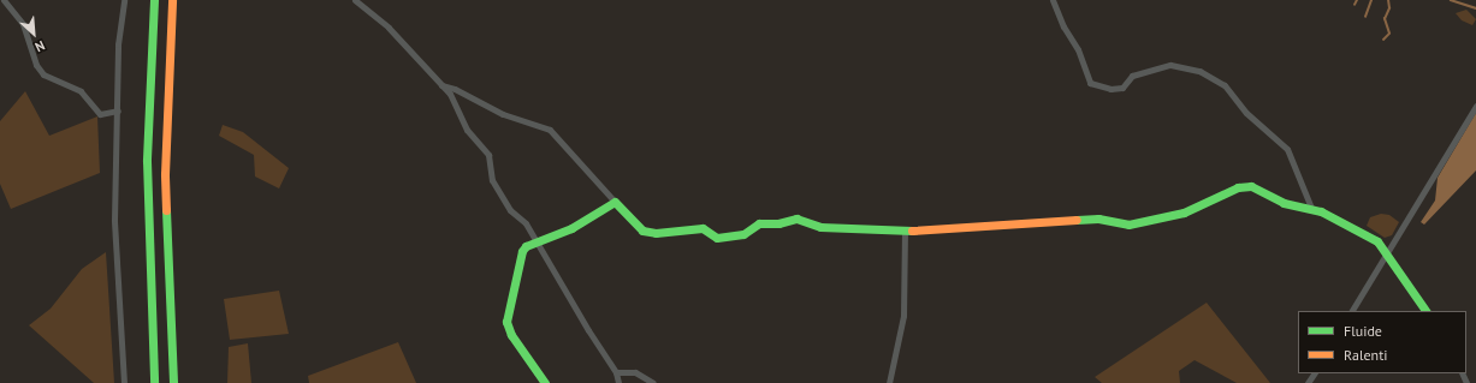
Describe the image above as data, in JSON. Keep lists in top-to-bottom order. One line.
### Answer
{"legend":["Fluide","Ralenti"],"north":"bottom right"}
